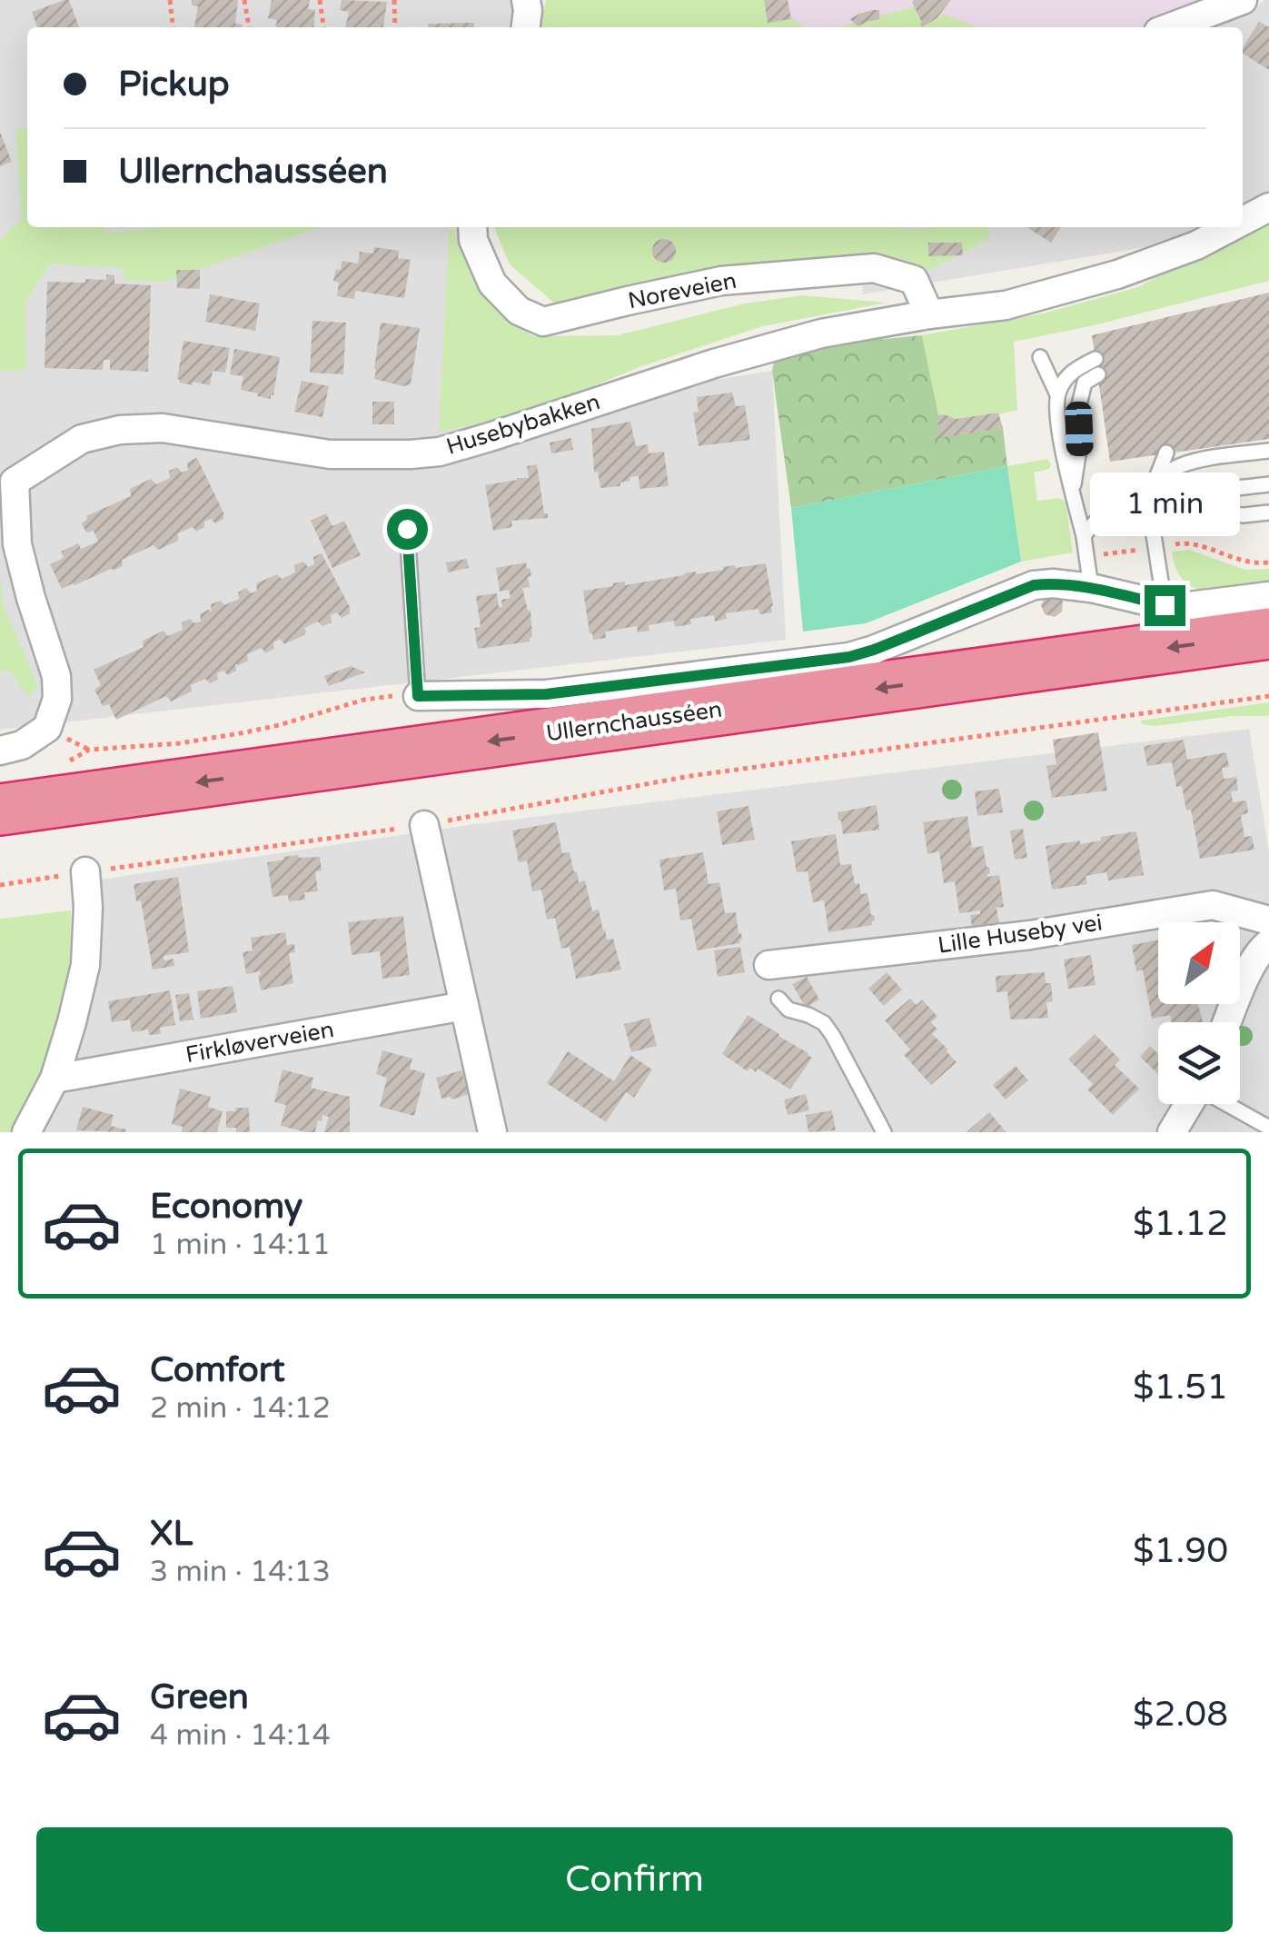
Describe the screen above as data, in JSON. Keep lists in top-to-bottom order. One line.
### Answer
{"streets":{"highway":["Ullernchausséen"],"street":["Noreveien","Husebybakken","Lille Huseby vei","Firkløverveien"]},"crossings":[["Noreveien","Husebybakken"]],"north":"top right","page":{"banner":["Pickup","Ullernchausséen"],"bubble":"1 min","list":[{"name":"Economy","note":"1 min · 14:11","value":"$1.12"},{"name":"Comfort","note":"2 min · 14:12","value":"$1.51"},{"name":"XL","note":"3 min · 14:13","value":"$1.90"},{"name":"Green","note":"4 min · 14:14","value":"$2.08"}],"buttons":"Confirm"}}
